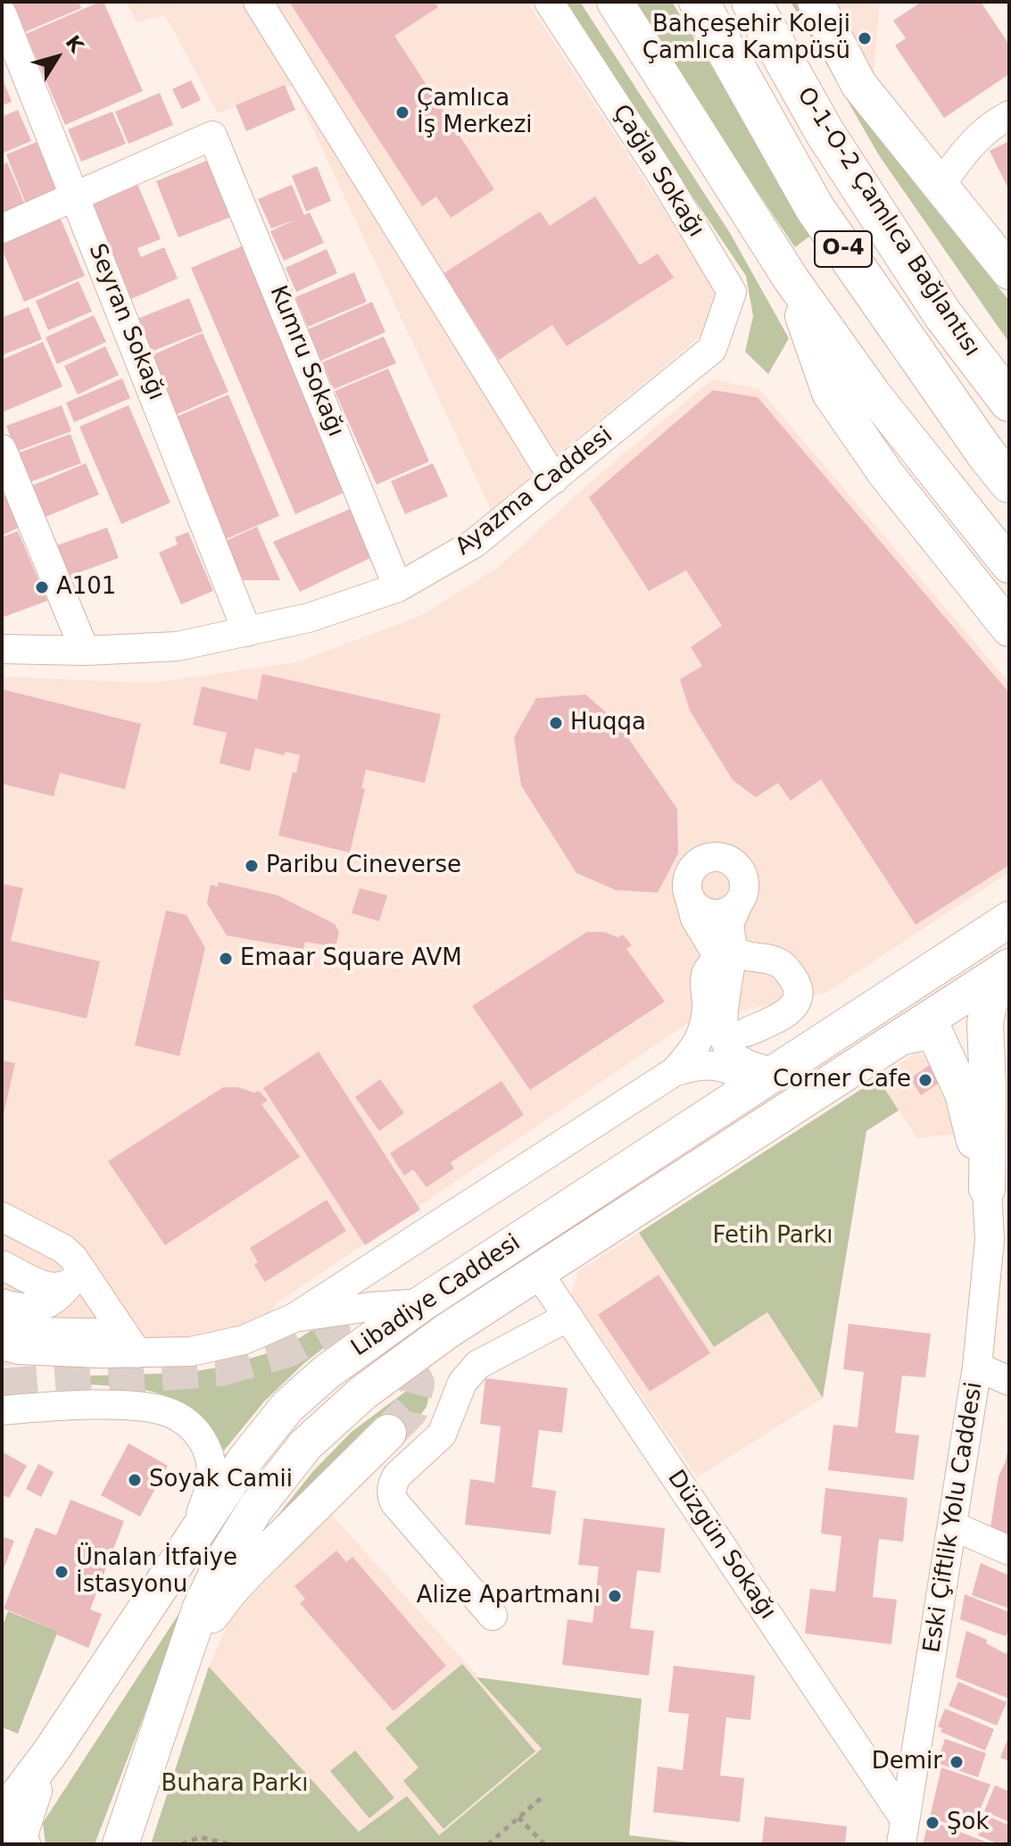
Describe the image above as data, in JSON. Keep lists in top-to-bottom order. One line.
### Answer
{"streets":{"highway":["O-1-O-2 Çamlıca Bağlantısı","O-4"],"main road":["Libadiye Caddesi"],"street":["Çağla Sokağı","Seyran Sokağı","Kumru Sokağı","Ayazma Caddesi","Eski Çiftlik Yolu Caddesi","Düzgün Sokağı"]},"crossings":[["Çağla Sokağı","Ayazma Caddesi"],["Seyran Sokağı","Kumru Sokağı"],["Seyran Sokağı","Ayazma Caddesi"],["Kumru Sokağı","Ayazma Caddesi"],["Libadiye Caddesi","Düzgün Sokağı"],["Eski Çiftlik Yolu Caddesi","Düzgün Sokağı"]],"parks":["Fetih Parkı","Buhara Parkı"],"places":["Bahçeşehir Koleji Çamlıca Kampüsü","Çamlıca İş Merkezi","A101","Huqqa","Paribu Cineverse","Emaar Square AVM","Corner Cafe","Soyak Camii","Ünalan İtfaiye İstasyonu","Alize Apartmanı","Demir","Şok"],"north":"top right"}
